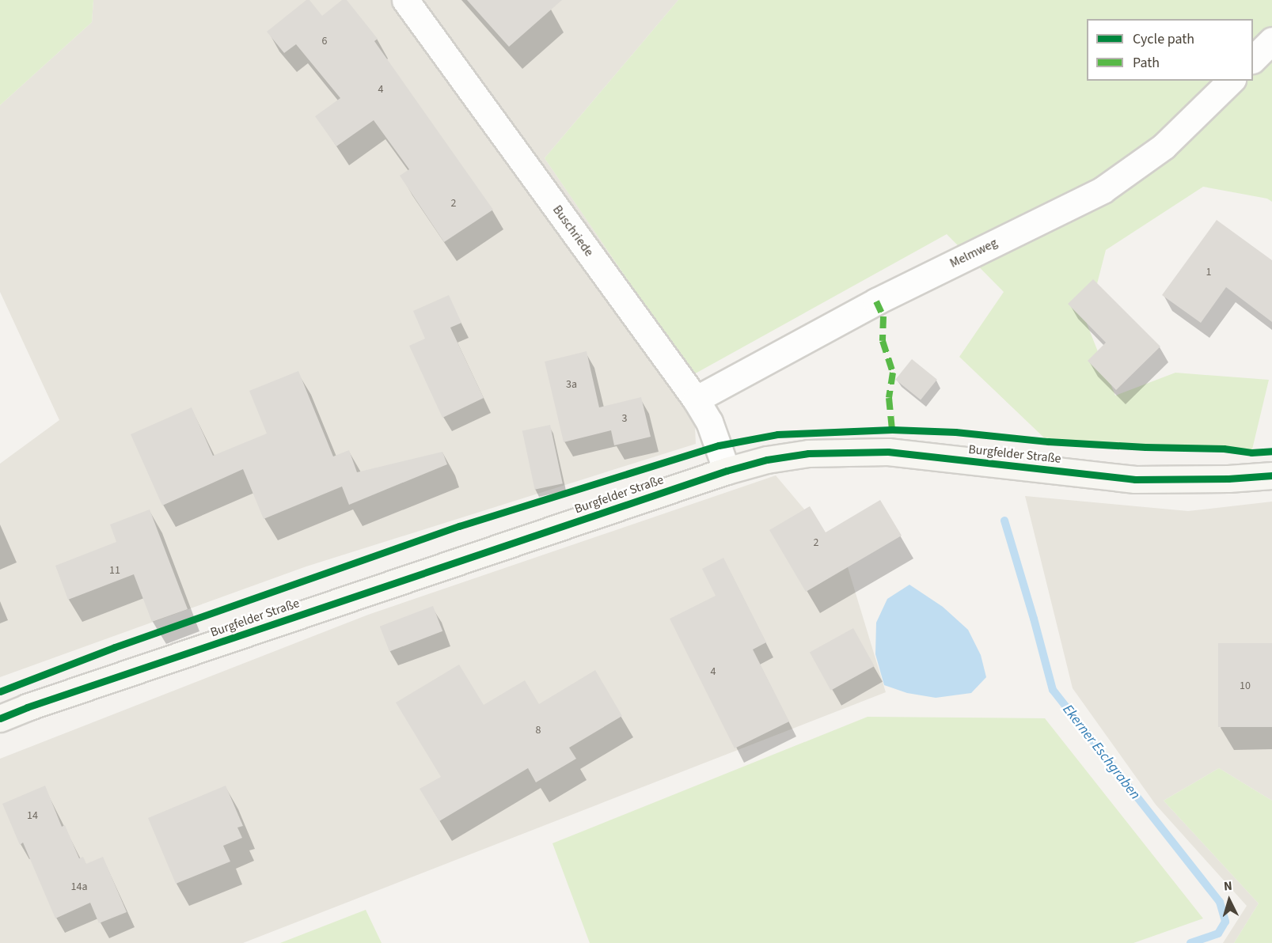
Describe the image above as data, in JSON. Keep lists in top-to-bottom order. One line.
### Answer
{"streets":{"street":["Buschriede","Melmweg","Burgfelder Straße"]},"crossings":[["Buschriede","Melmweg"],["Buschriede","Burgfelder Straße"]],"water":["Ekerner Eschgraben"],"house_numbers":["6","4","2","1","3a","3","2","11","4","10","8","14","14a"],"legend":["Cycle path","Path"],"north":"top"}
